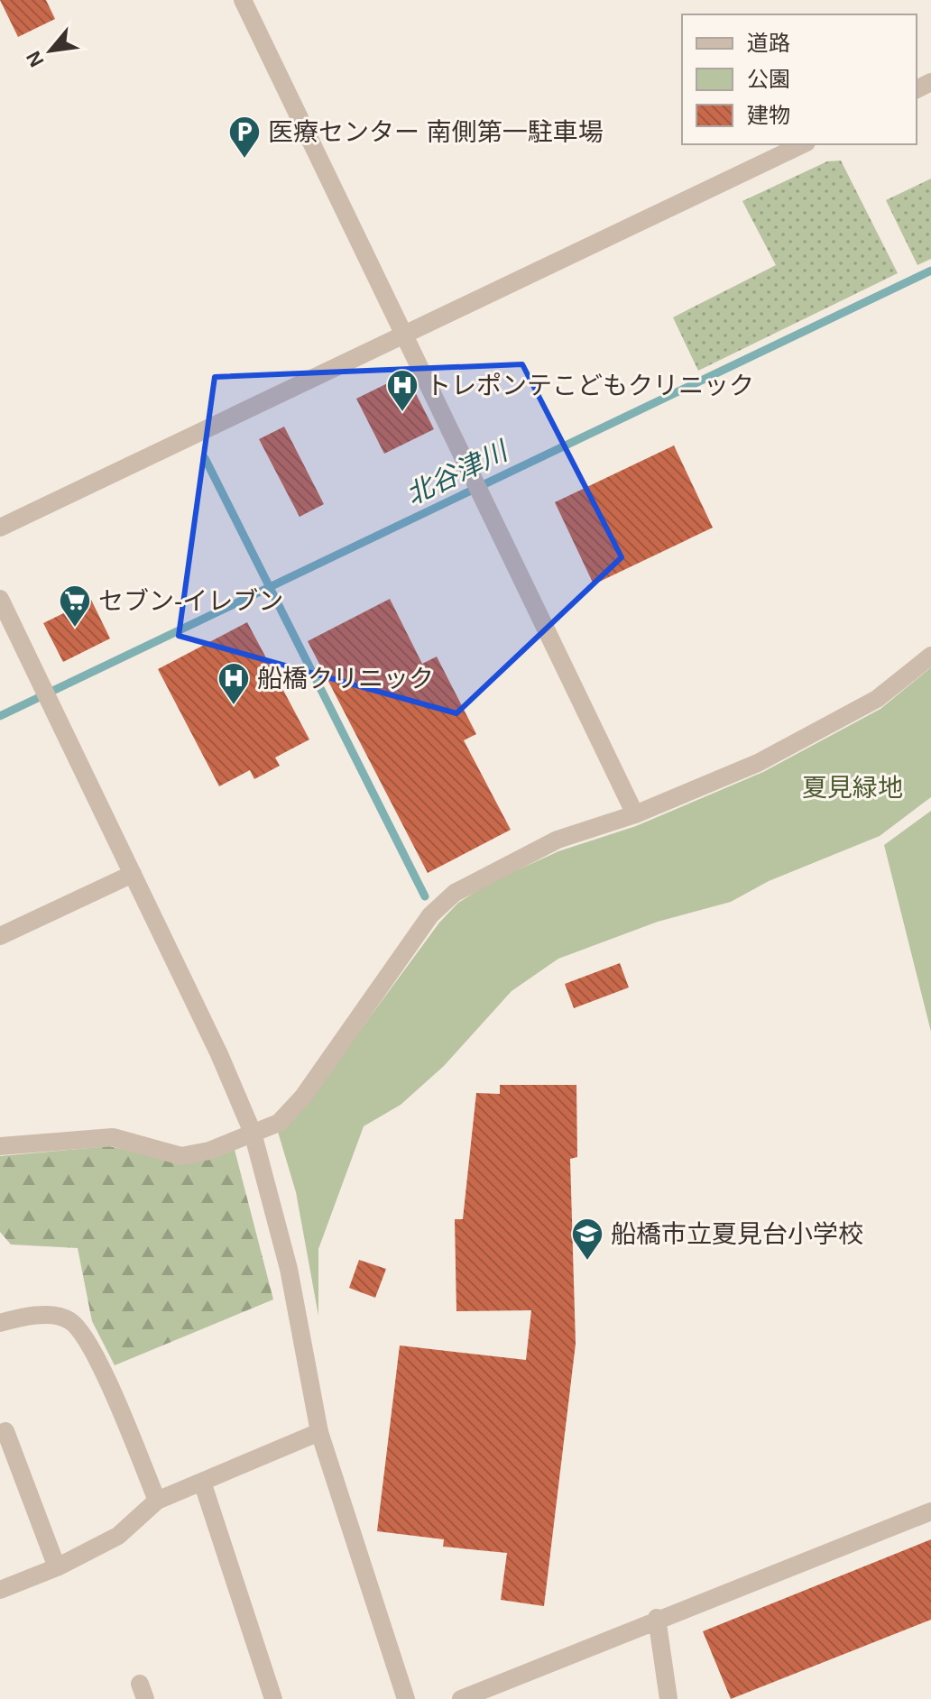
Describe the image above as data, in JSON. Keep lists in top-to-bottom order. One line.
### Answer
{"water":["北谷津川"],"parks":["夏見緑地"],"places":{"parking":["医療センター 南側第一駐車場"],"hospital":["トレポンテこどもクリニック","船橋クリニック"],"supermarket":["セブン-イレブン"],"school or university":["船橋市立夏見台小学校"]},"legend":["道路","公園","建物"],"north":"bottom left"}
